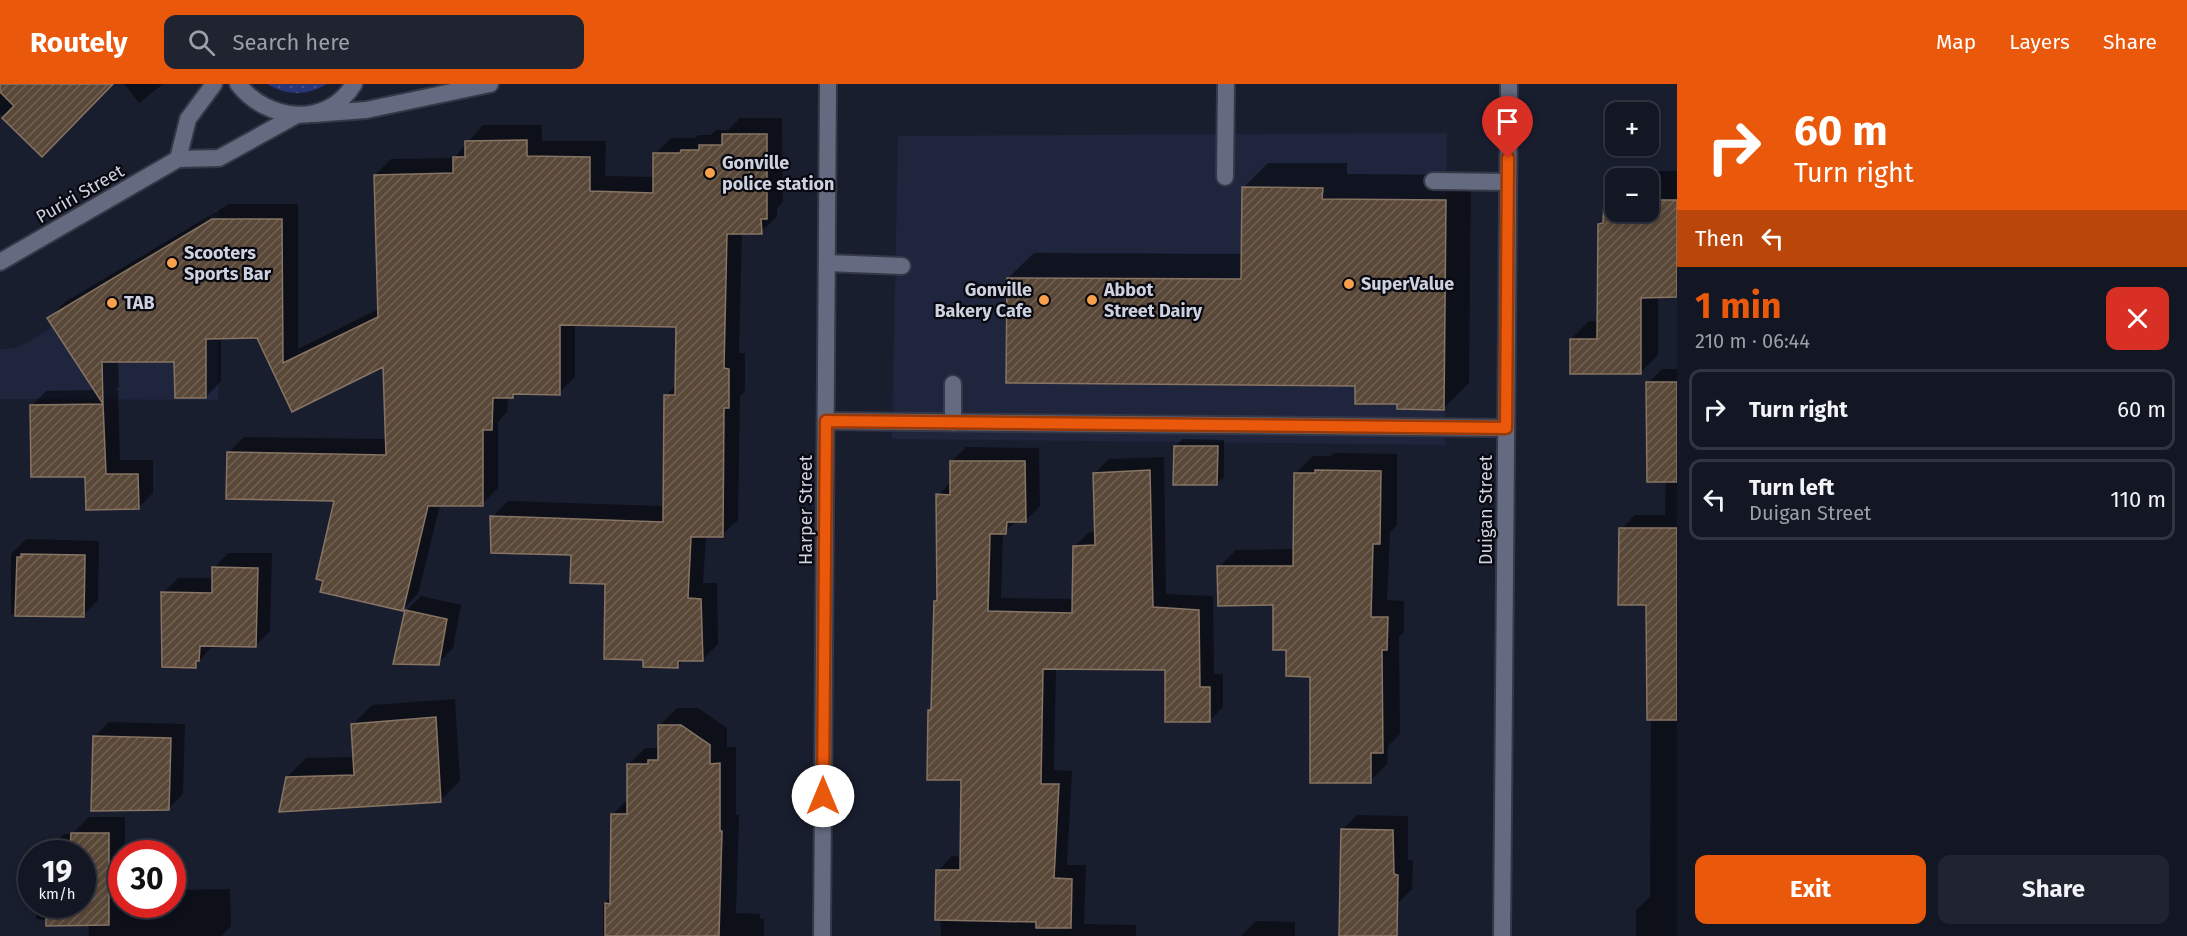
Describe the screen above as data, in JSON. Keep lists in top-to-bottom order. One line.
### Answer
{"streets":{"street":["Puriri Street","Harper Street","Duigan Street"]},"places":["Gonville police station","Scooters Sports Bar","SuperValue","Gonville Bakery Cafe","Abbot Street Dairy","TAB"],"page":{"header":"Routely","search":"Search here","nav":["Map","Layers","Share"],"turn":["60 m","Turn right"],"map_buttons":["+","−"],"then":"Then","heading":["1 min","210 m · 06:44"],"list":[{"name":"Turn right","value":"60 m"},{"name":"Turn left","note":"Duigan Street","value":"110 m"}],"speed":"19 km/h","limit":"30","buttons":["Exit","Share"]}}
